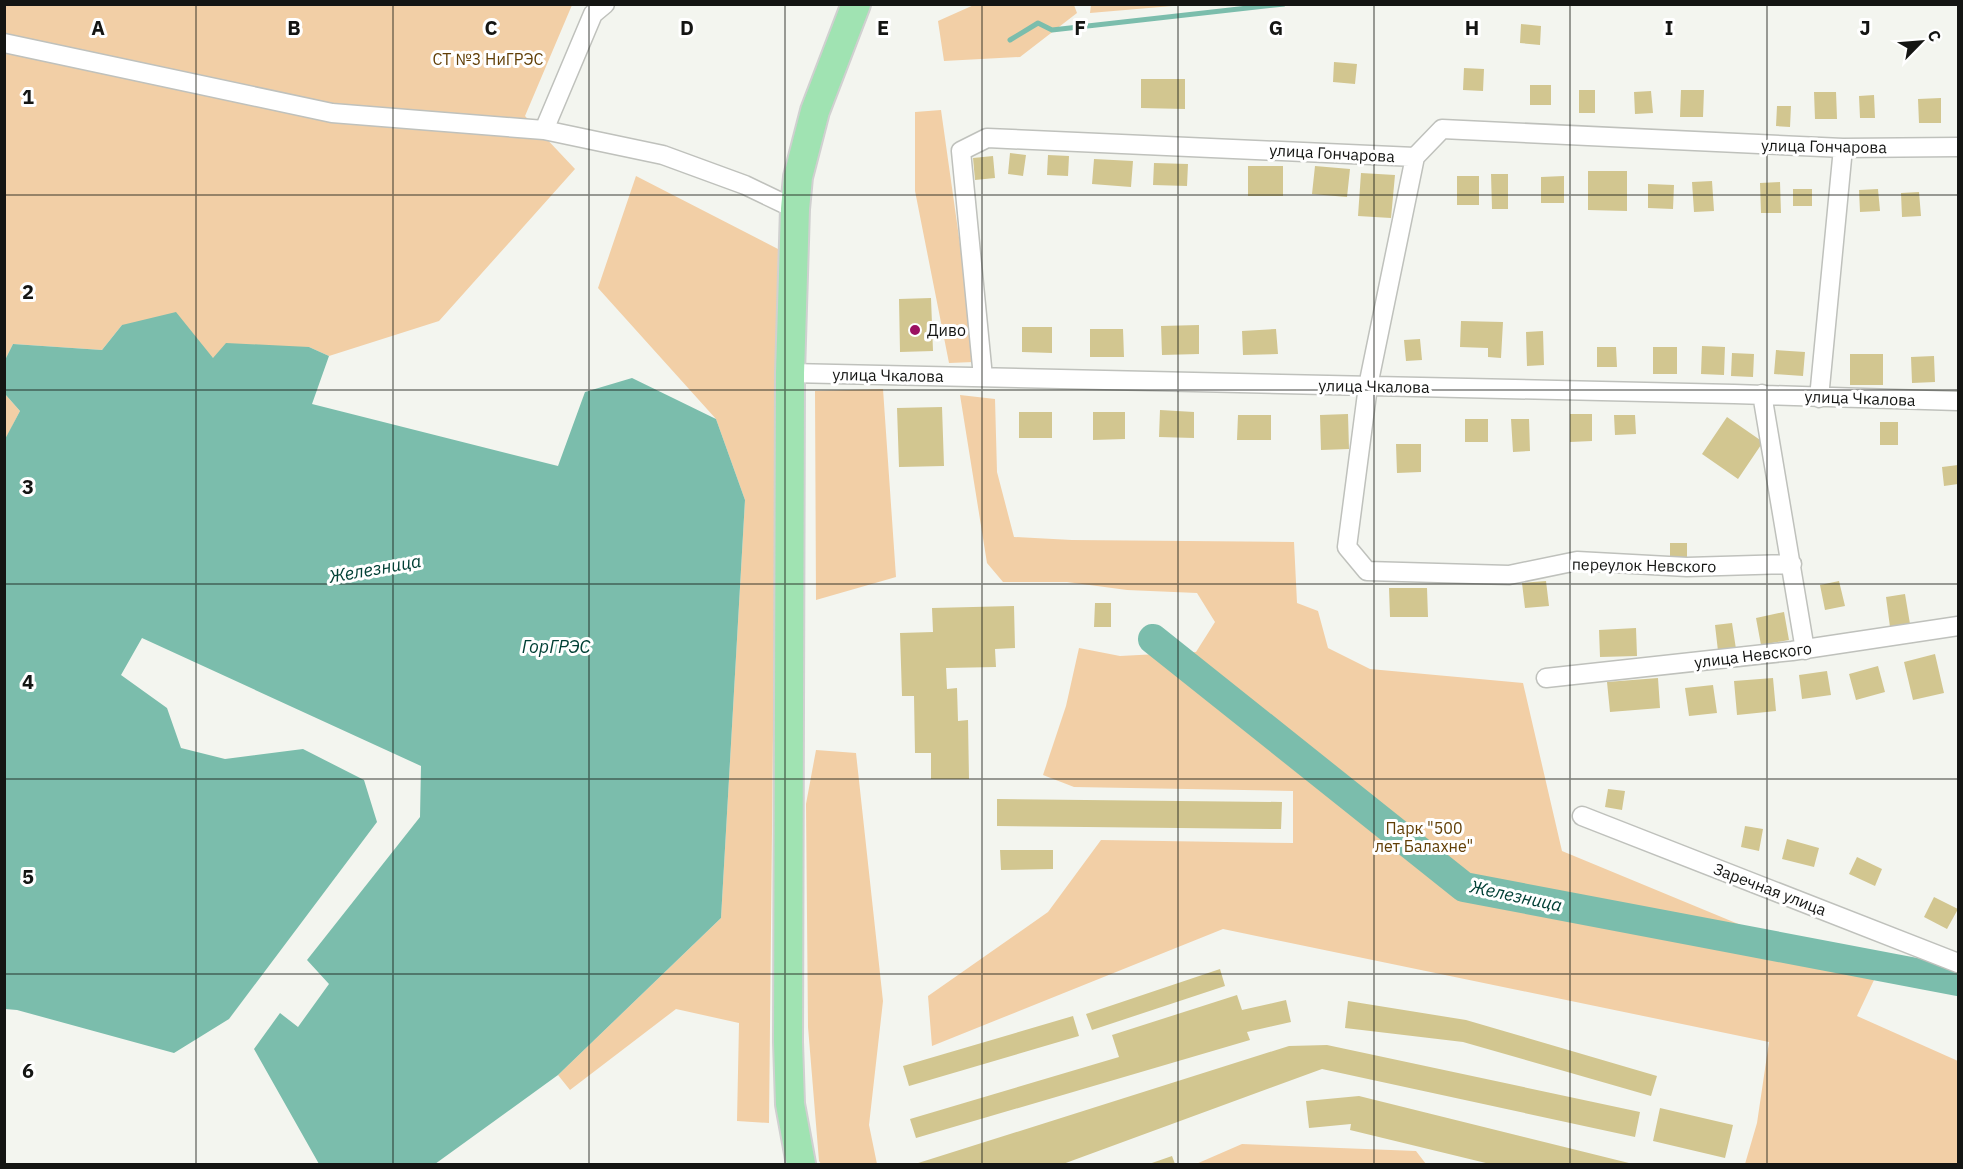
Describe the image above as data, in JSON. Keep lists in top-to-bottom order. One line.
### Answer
{"streets":{"street":["улица Гончарова","улица Чкалова","переулок Невского","улица Невского","Заречная улица"]},"crossings":[["улица Гончарова","улица Чкалова"],["улица Гончарова","переулок Невского"],["улица Чкалова","переулок Невского"]],"water":["Железница","ГорГРЭС"],"parks":["СТ №3 НиГРЭС","Парк \"500 лет Балахне\""],"places":["Диво"],"north":"top right","grid":{"columns":["A","B","C","D","E","F","G","H","I","J"],"rows":["1","2","3","4","5","6"]}}
